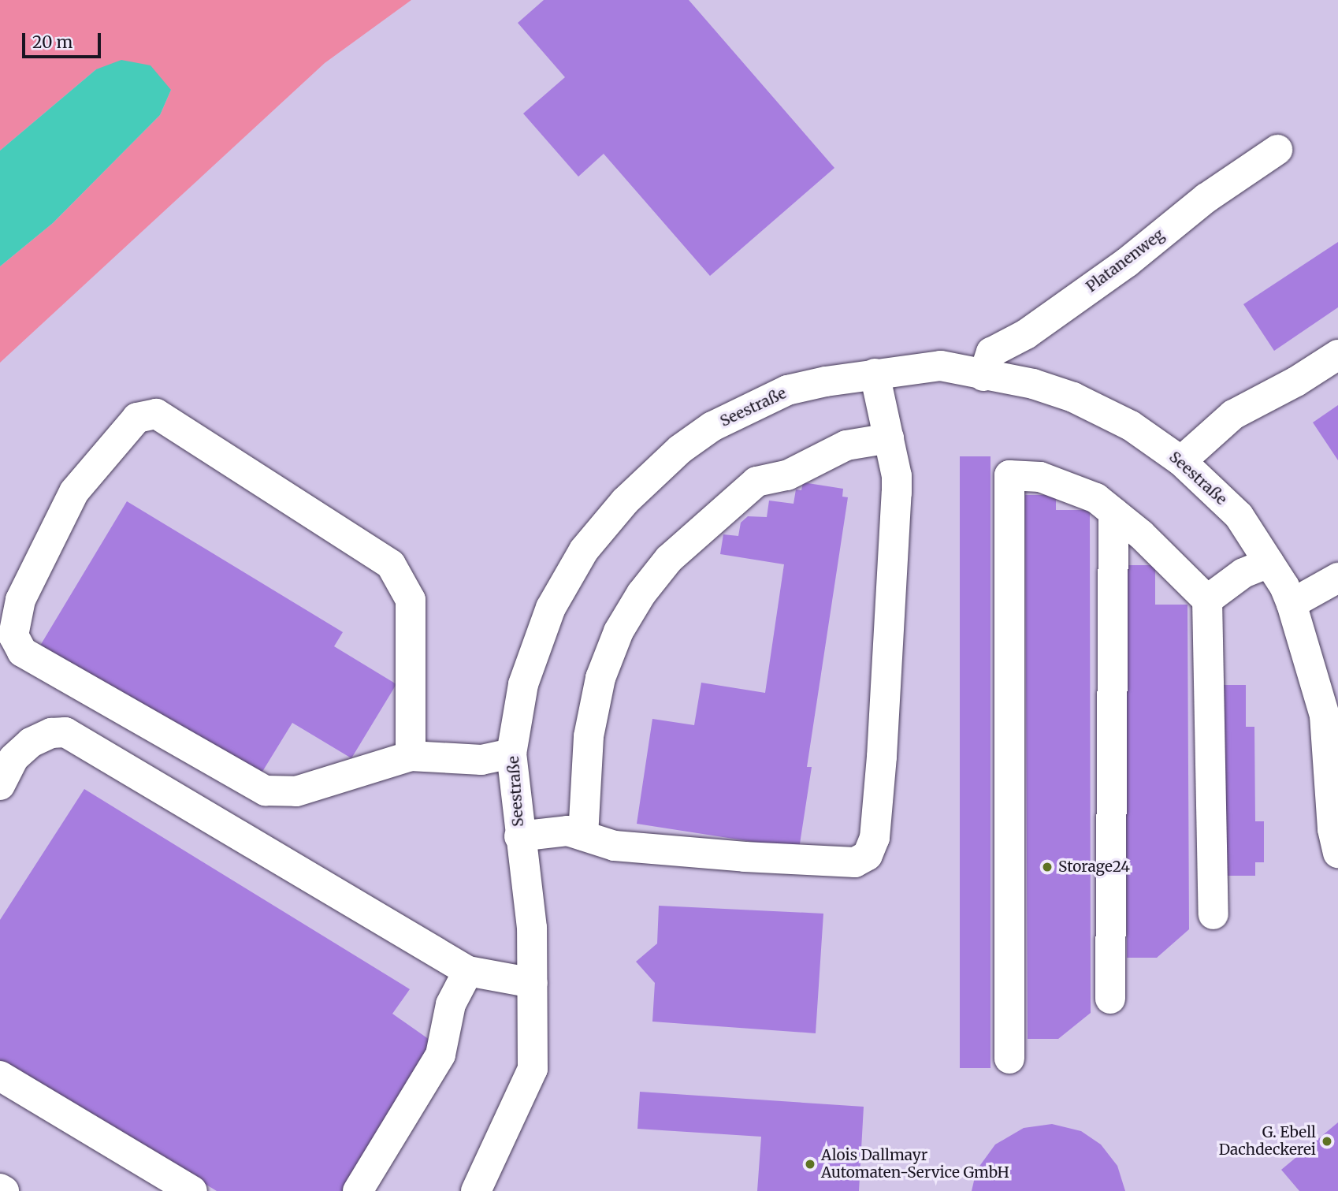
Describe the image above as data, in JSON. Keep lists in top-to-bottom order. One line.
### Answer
{"streets":{"street":["Platanenweg","Seestraße"]},"crossings":[["Platanenweg","Seestraße"]],"places":["Storage24","G. Ebell Dachdeckerei","Alois Dallmayr Automaten-Service GmbH"],"scale_bar":"20 m"}
